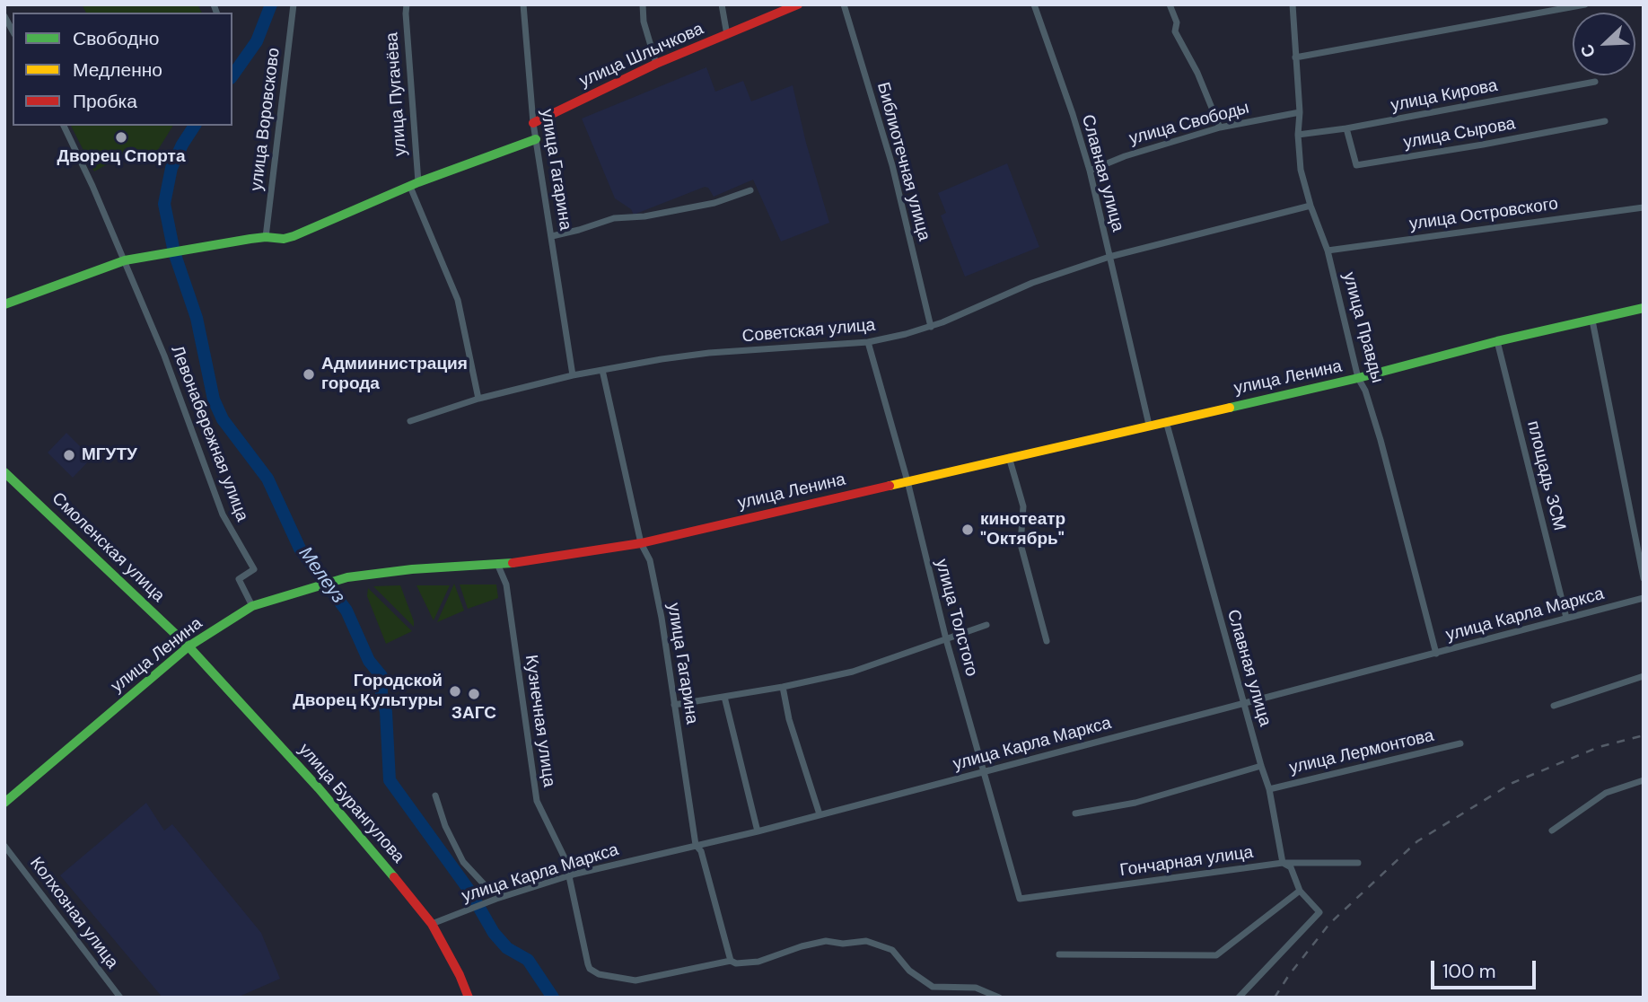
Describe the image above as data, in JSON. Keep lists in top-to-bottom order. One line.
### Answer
{"streets":{"main road":["улица Шлычкова","улица Ленина","Смоленская улица","улица Бурангулова"],"street":["улица Пугачёва","улица Кирова","улица Воровсково","улица Свободы","улица Сырова","Библиотечная улица","улица Гагарина","Славная улица","улица Островского","улица Правды","Советская улица","Левонабережная улица","площадь ЗСМ","улица Карла Маркса","улица Толстого","Кузнечная улица","улица Лермонтова","Гончарная улица","Колхозная улица"]},"crossings":[["улица Шлычкова","улица Гагарина"],["улица Пугачёва","Советская улица"],["улица Кирова","улица Сырова"],["улица Кирова","улица Правды"],["улица Свободы","Славная улица"],["улица Свободы","улица Правды"],["Библиотечная улица","Советская улица"],["улица Гагарина","Советская улица"],["улица Гагарина","улица Ленина"],["улица Гагарина","улица Карла Маркса"],["улица Гагарина","Кузнечная улица"],["Славная улица","Советская улица"],["Славная улица","улица Ленина"],["Славная улица","улица Карла Маркса"],["Славная улица","улица Лермонтова"],["Славная улица","Гончарная улица"],["улица Островского","улица Правды"],["улица Правды","Советская улица"],["улица Правды","улица Ленина"],["улица Правды","улица Карла Маркса"],["Советская улица","улица Толстого"],["улица Ленина","Левонабережная улица"],["улица Ленина","площадь ЗСМ"],["улица Ленина","Смоленская улица"],["улица Ленина","улица Толстого"],["улица Ленина","Кузнечная улица"],["улица Ленина","улица Бурангулова"],["площадь ЗСМ","улица Карла Маркса"],["Смоленская улица","улица Бурангулова"],["улица Карла Маркса","улица Толстого"],["улица Карла Маркса","Кузнечная улица"],["улица Карла Маркса","улица Бурангулова"],["улица Толстого","Гончарная улица"]],"water":["Мелеуз"],"places":["Дворец Спорта","Адмиинистрация города","МГУТУ","кинотеатр \"Октябрь\"","Городской Дворец Культуры","ЗАГС"],"legend":["Свободно","Медленно","Пробка"],"scale_bar":"100 m","north":"bottom left"}
